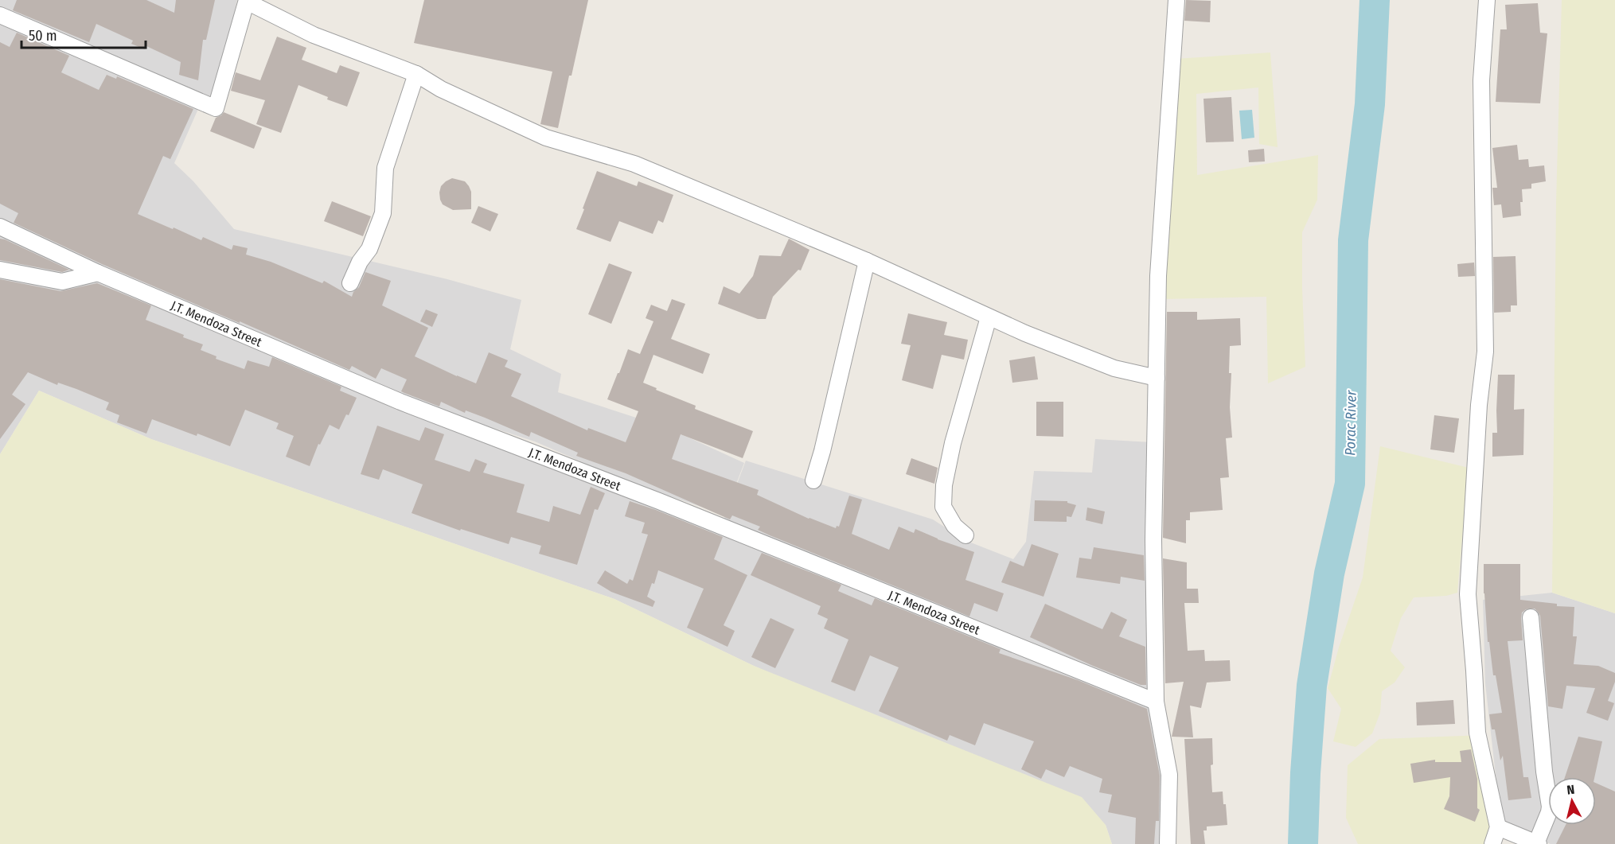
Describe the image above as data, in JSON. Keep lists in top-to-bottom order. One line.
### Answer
{"streets":{"street":["J.T. Mendoza Street"]},"water":["Porac River"],"scale_bar":"50 m","north":"top"}
